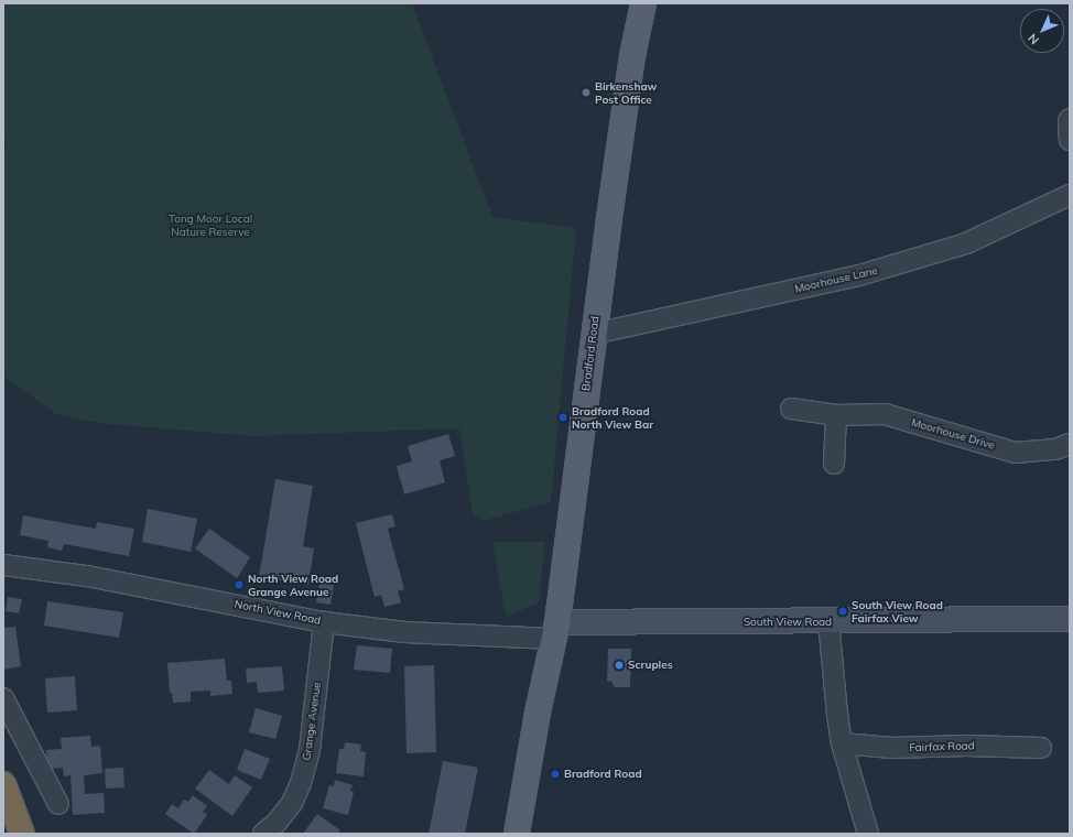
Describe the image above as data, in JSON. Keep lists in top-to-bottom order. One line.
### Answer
{"streets":{"main road":["Bradford Road"],"street":["Moorhouse Lane","Moorhouse Drive","North View Road","South View Road","Grange Avenue","Fairfax Road"]},"crossings":[["Moorhouse Lane","Bradford Road"],["Bradford Road","North View Road"],["Bradford Road","South View Road"],["North View Road","South View Road"],["North View Road","Grange Avenue"]],"parks":["Tong Moor Local Nature Reserve"],"places":["Birkenshaw Post Office","Bradford Road North View Bar","North View Road Grange Avenue","South View Road Fairfax View","Scruples","Bradford Road"],"north":"bottom left"}
